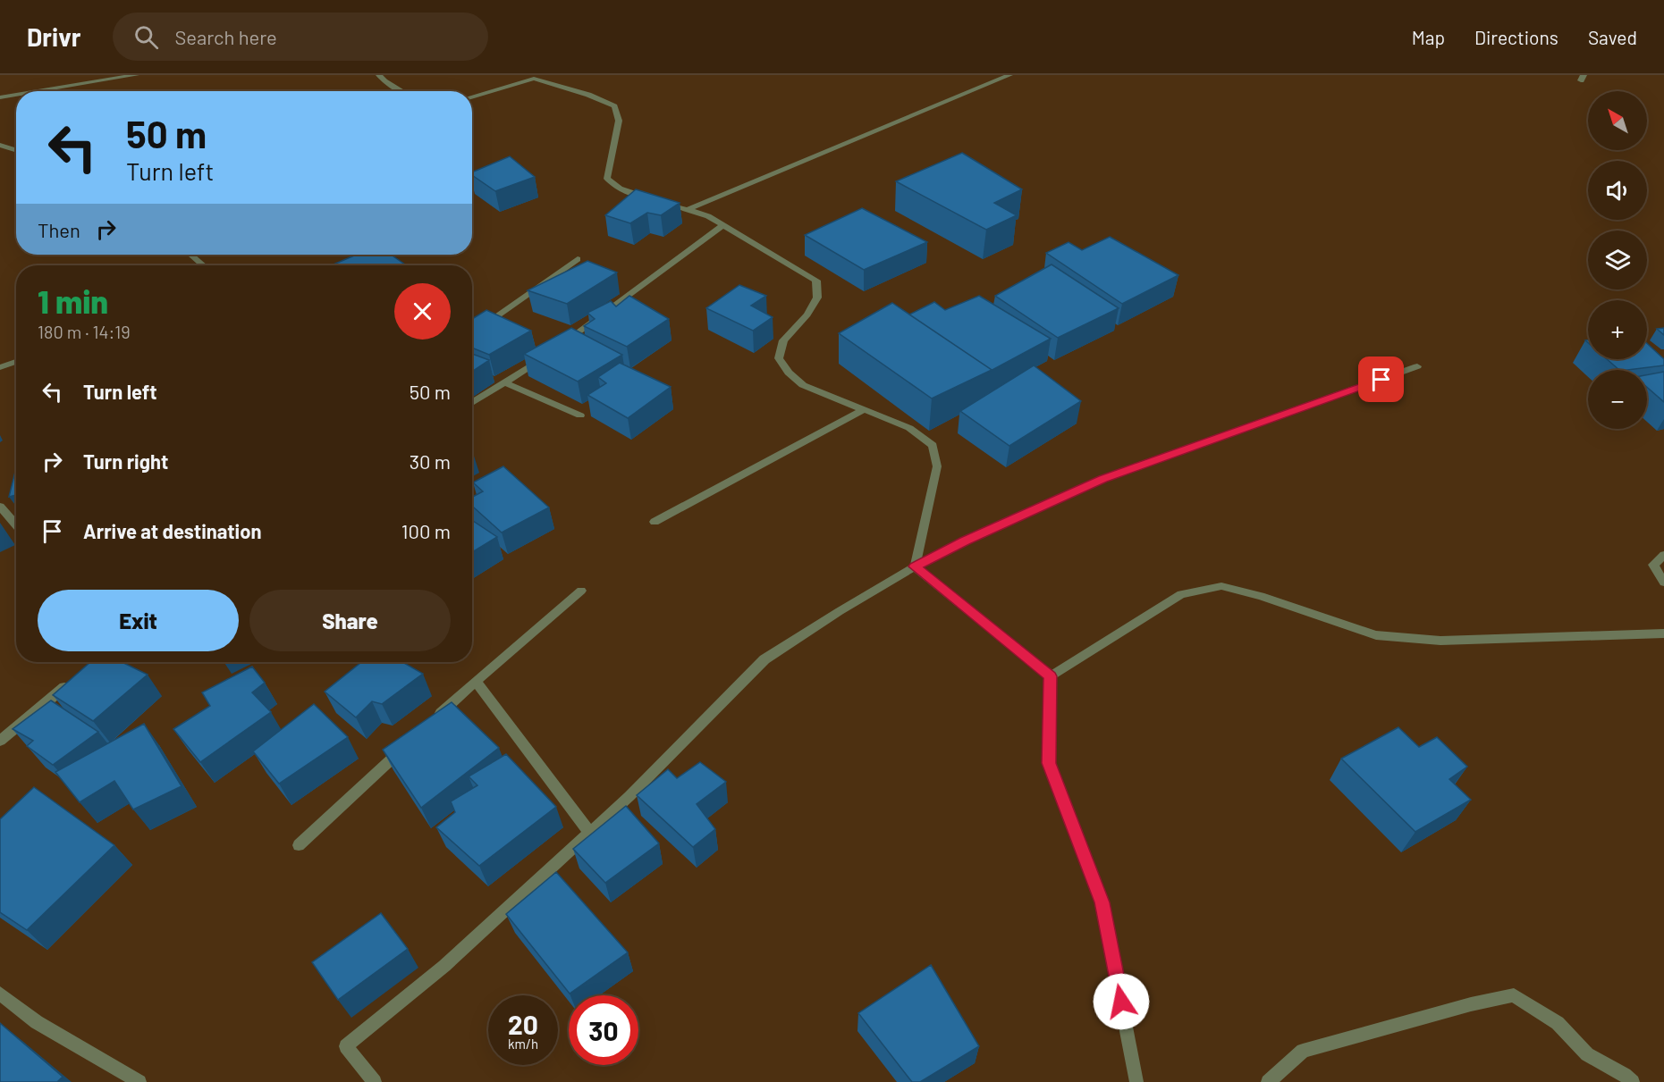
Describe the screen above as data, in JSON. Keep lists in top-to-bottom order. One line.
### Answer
{"north":"top left","page":{"header":"Drivr","search":"Search here","nav":["Map","Directions","Saved"],"map_buttons":["+","−"],"turn":["50 m","Turn left"],"then":"Then","heading":["1 min","180 m · 14:19"],"list":[{"name":"Turn left","value":"50 m"},{"name":"Turn right","value":"30 m"},{"name":"Arrive at destination","value":"100 m"}],"buttons":["Exit","Share"],"speed":"20 km/h","limit":"30"}}
